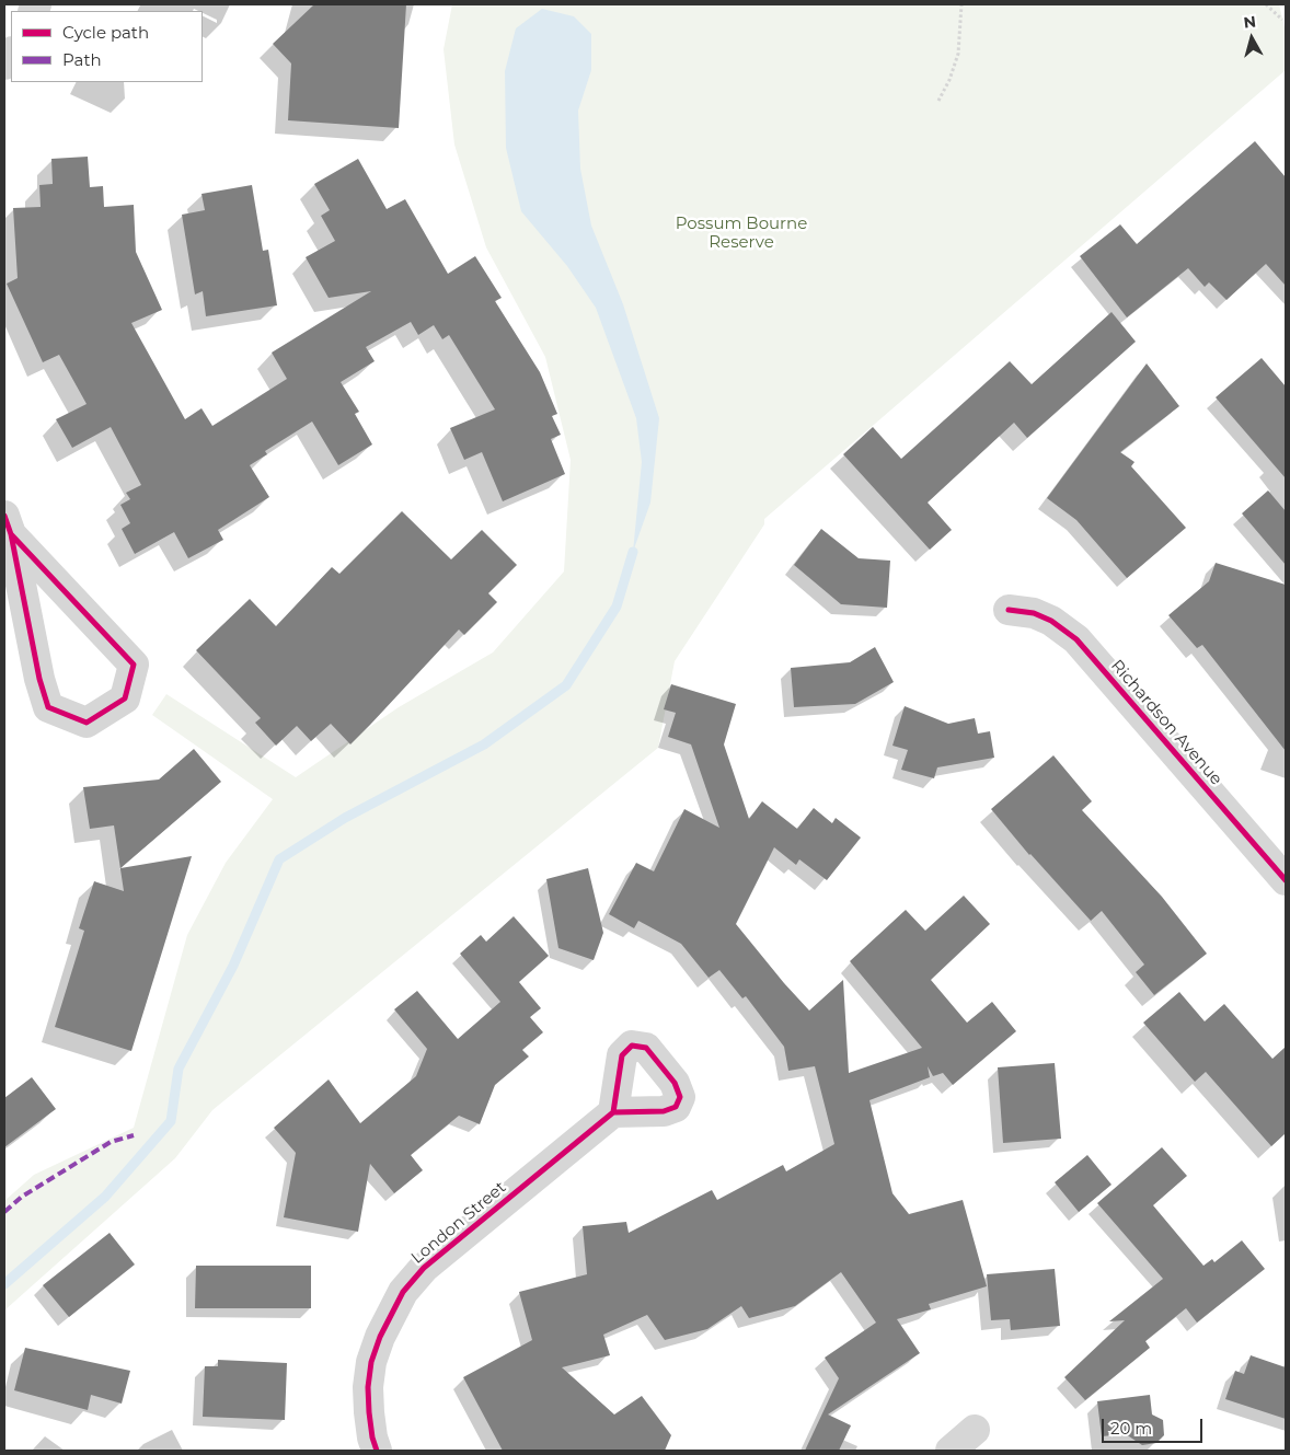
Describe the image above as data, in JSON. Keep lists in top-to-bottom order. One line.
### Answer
{"streets":{"street":["Richardson Avenue","London Street"]},"parks":["Possum Bourne Reserve"],"legend":["Cycle path","Path"],"scale_bar":"20 m","north":"top"}
